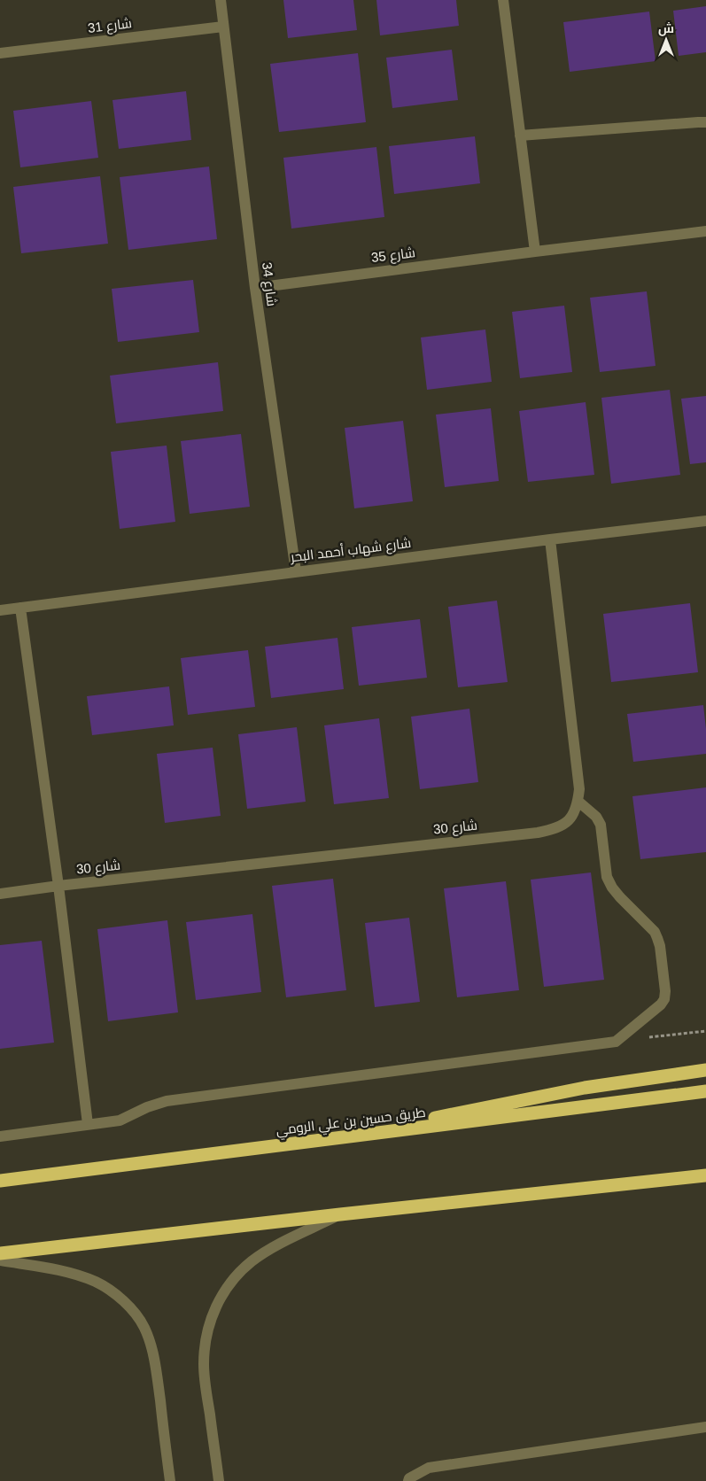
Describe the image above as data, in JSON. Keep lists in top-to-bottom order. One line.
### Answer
{"streets":{"highway":["طريق حسين بن علي الرومي"],"street":["شارع 31","شارع 35","شارع 34","شارع شهاب أحمد البحر","شارع 30"]},"crossings":[["شارع 31","شارع 34"],["شارع 35","شارع 34"],["شارع 34","شارع شهاب أحمد البحر"],["شارع شهاب أحمد البحر","شارع 30"]],"north":"top"}
